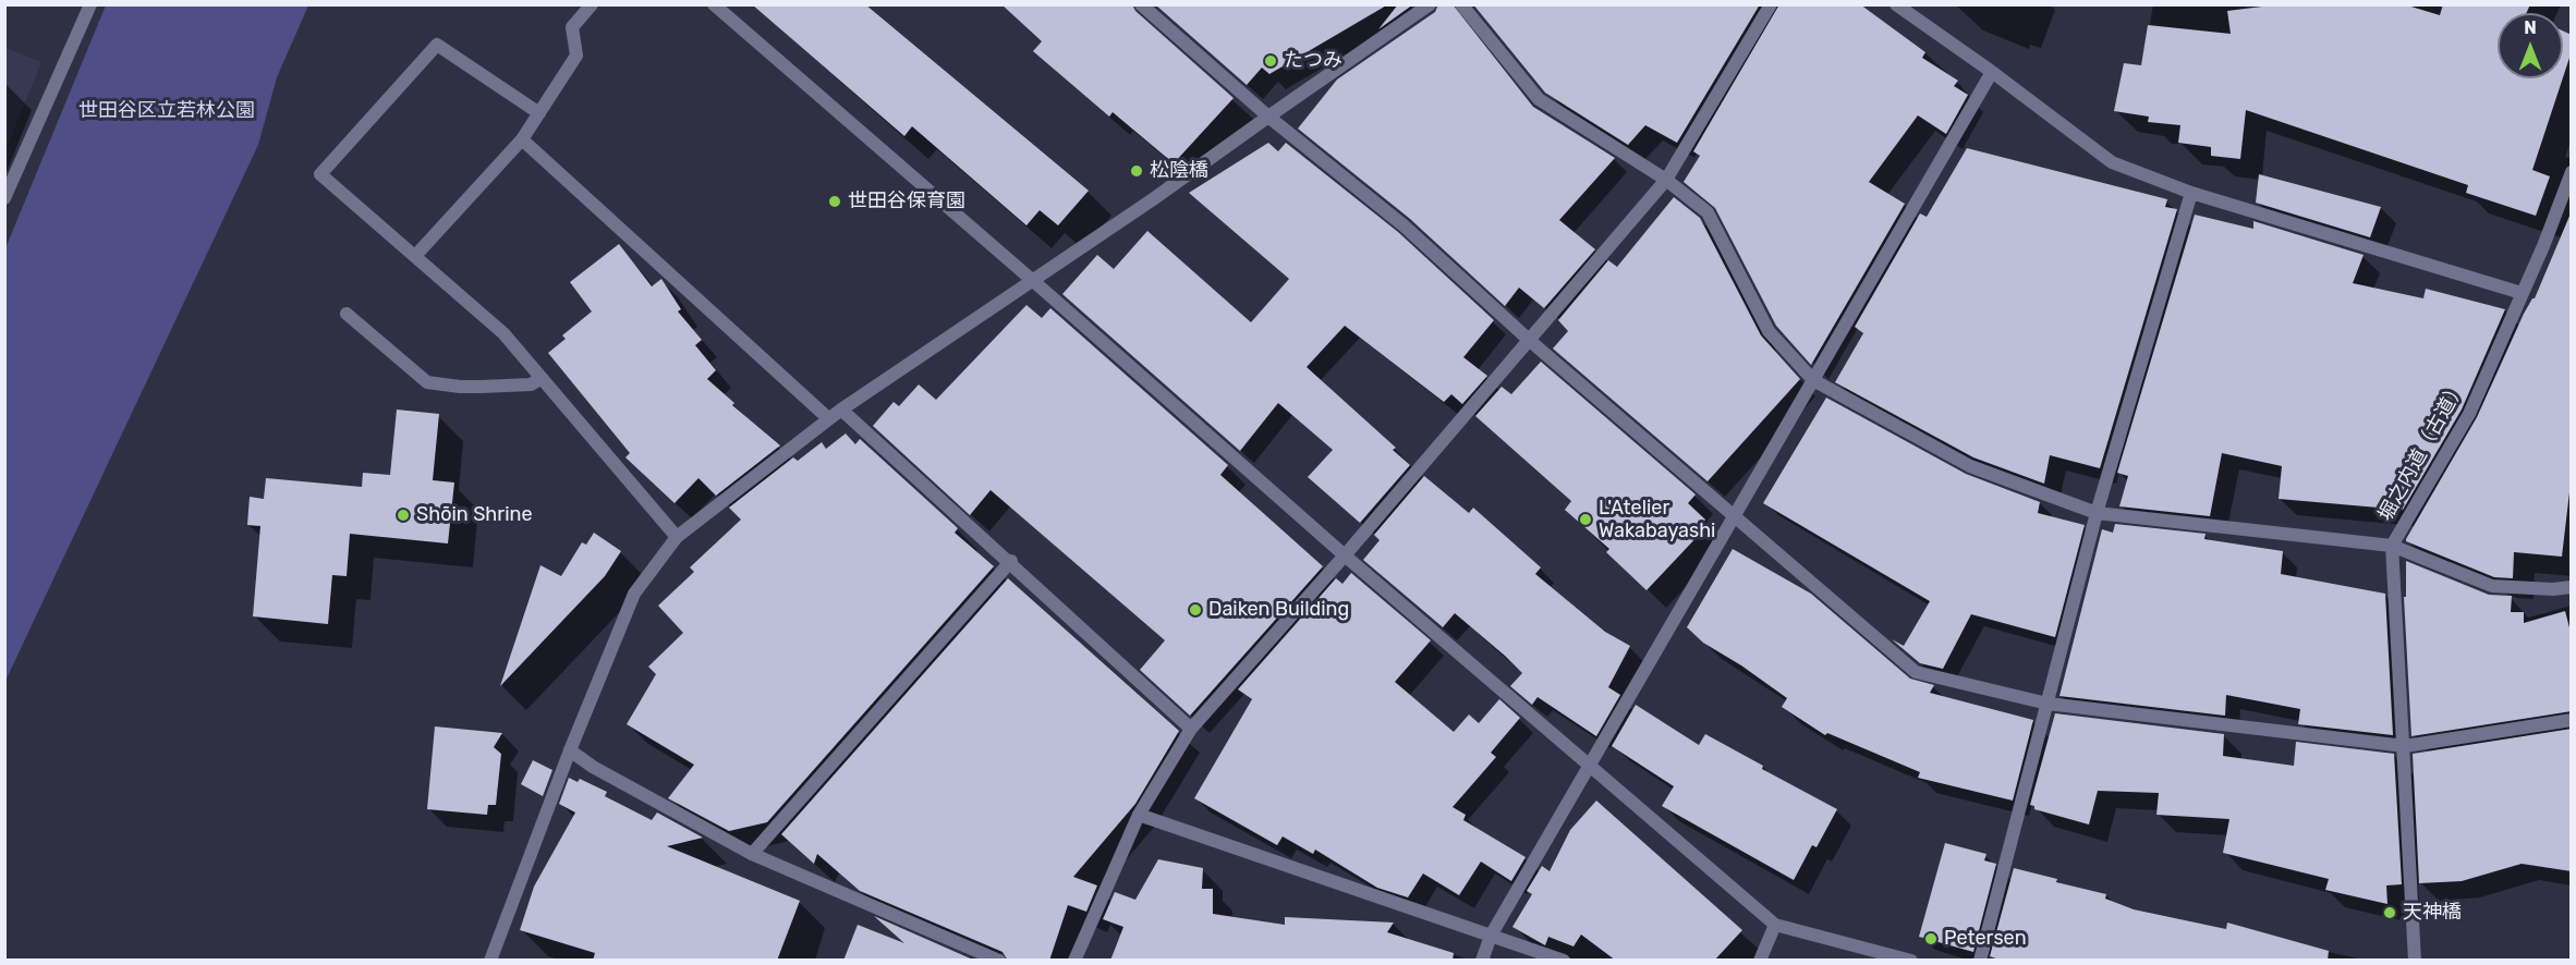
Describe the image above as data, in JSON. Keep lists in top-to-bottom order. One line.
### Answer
{"streets":{"street":["堀之内道（古道）"]},"parks":["世田谷区立若林公園"],"places":["たつみ","松陰橋","世田谷保育園","Shōin Shrine","L'Atelier Wakabayashi","Daiken Building","天神橋","Petersen"],"north":"top"}
